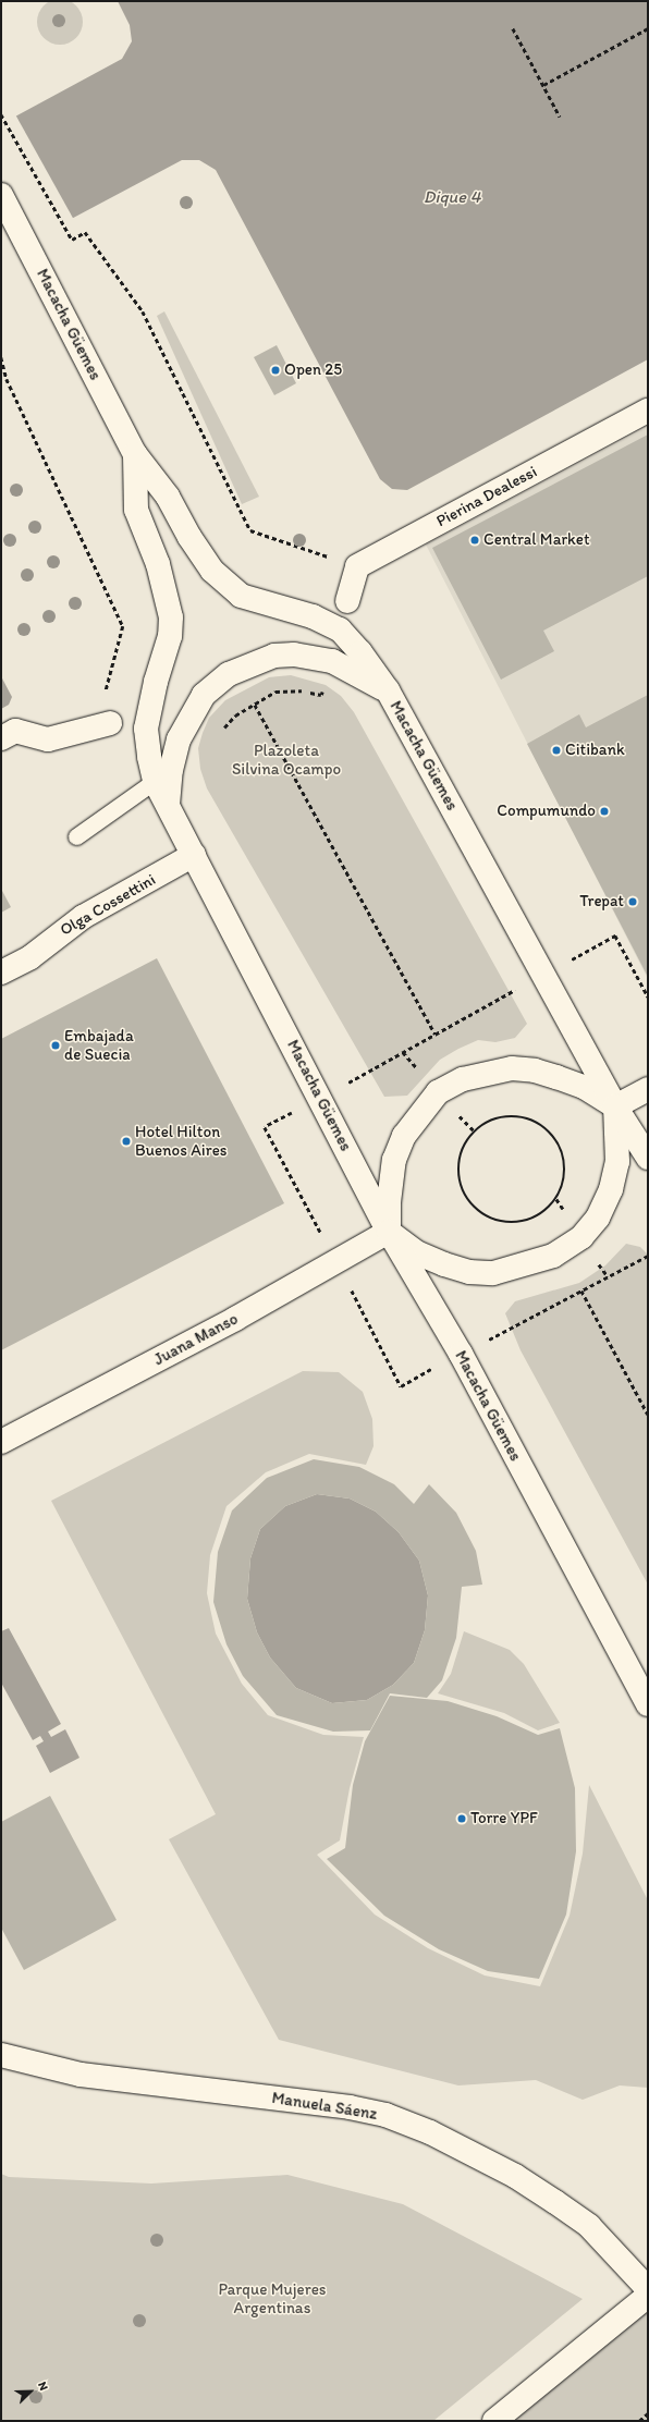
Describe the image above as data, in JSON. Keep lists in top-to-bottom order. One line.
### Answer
{"streets":{"main road":["Macacha Güemes","Pierina Dealessi","Olga Cossettini","Juana Manso","Manuela Sáenz"]},"crossings":[["Macacha Güemes","Olga Cossettini"],["Macacha Güemes","Juana Manso"]],"water":["Dique 4"],"parks":["Plazoleta Silvina Ocampo","Parque Mujeres Argentinas"],"places":["Open 25","Central Market","Citibank","Compumundo","Trepat","Embajada de Suecia","Hotel Hilton Buenos Aires","Torre YPF"],"north":"top right"}
